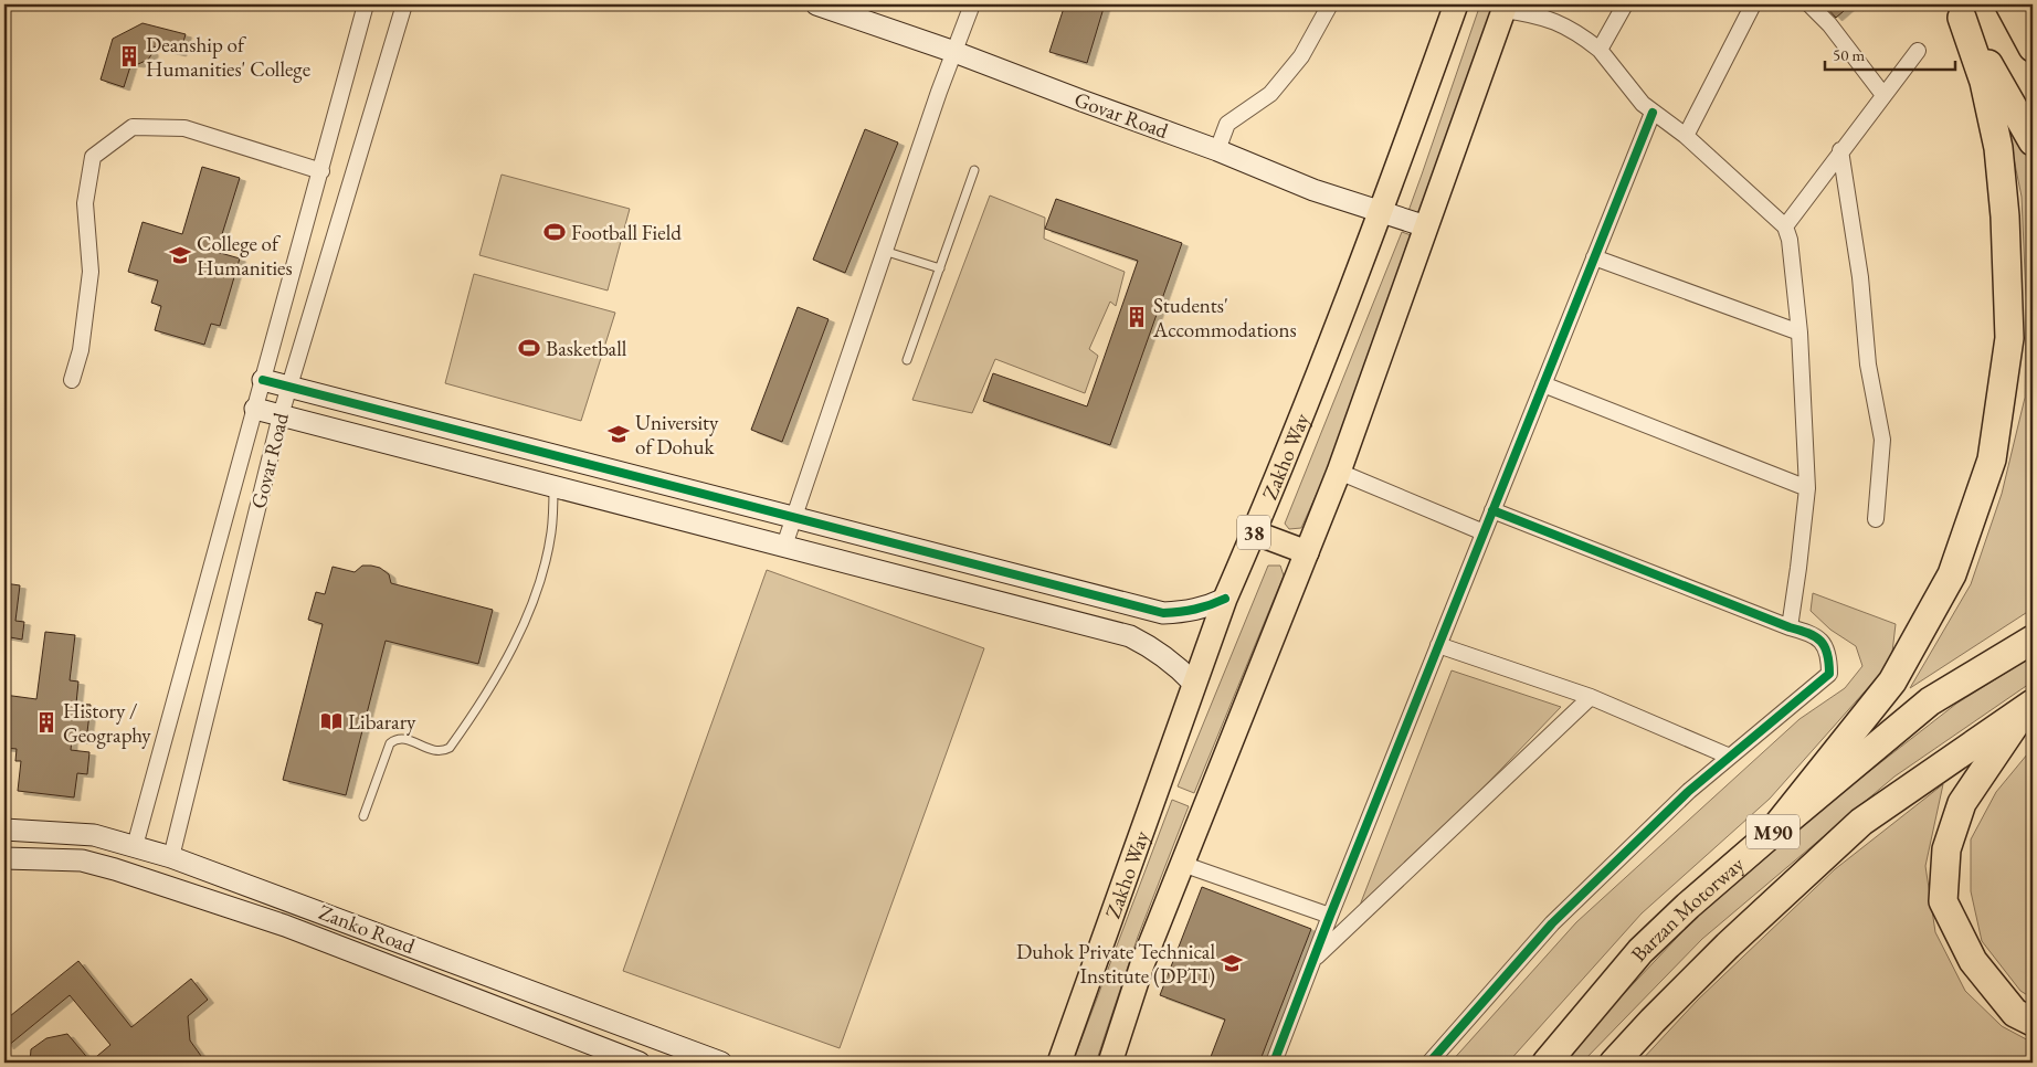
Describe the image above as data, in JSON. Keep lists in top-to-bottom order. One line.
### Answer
{"streets":{"highway":["M90","Barzan Motorway"],"main road":["Zakho Way","38"],"street":["Govar Road","Zanko Road"]},"crossings":[["Govar Road","Zakho Way"],["Govar Road","Zanko Road"]],"places":{"building":["Deanship of Humanities' College","Students' Accommodations","History / Geography"],"sports":["Football Field","Basketball"],"school or university":["College of Humanities","University of Dohuk","Duhok Private Technical Institute (DPTI)"],"library":["Libarary"]},"scale_bar":"50 m"}
